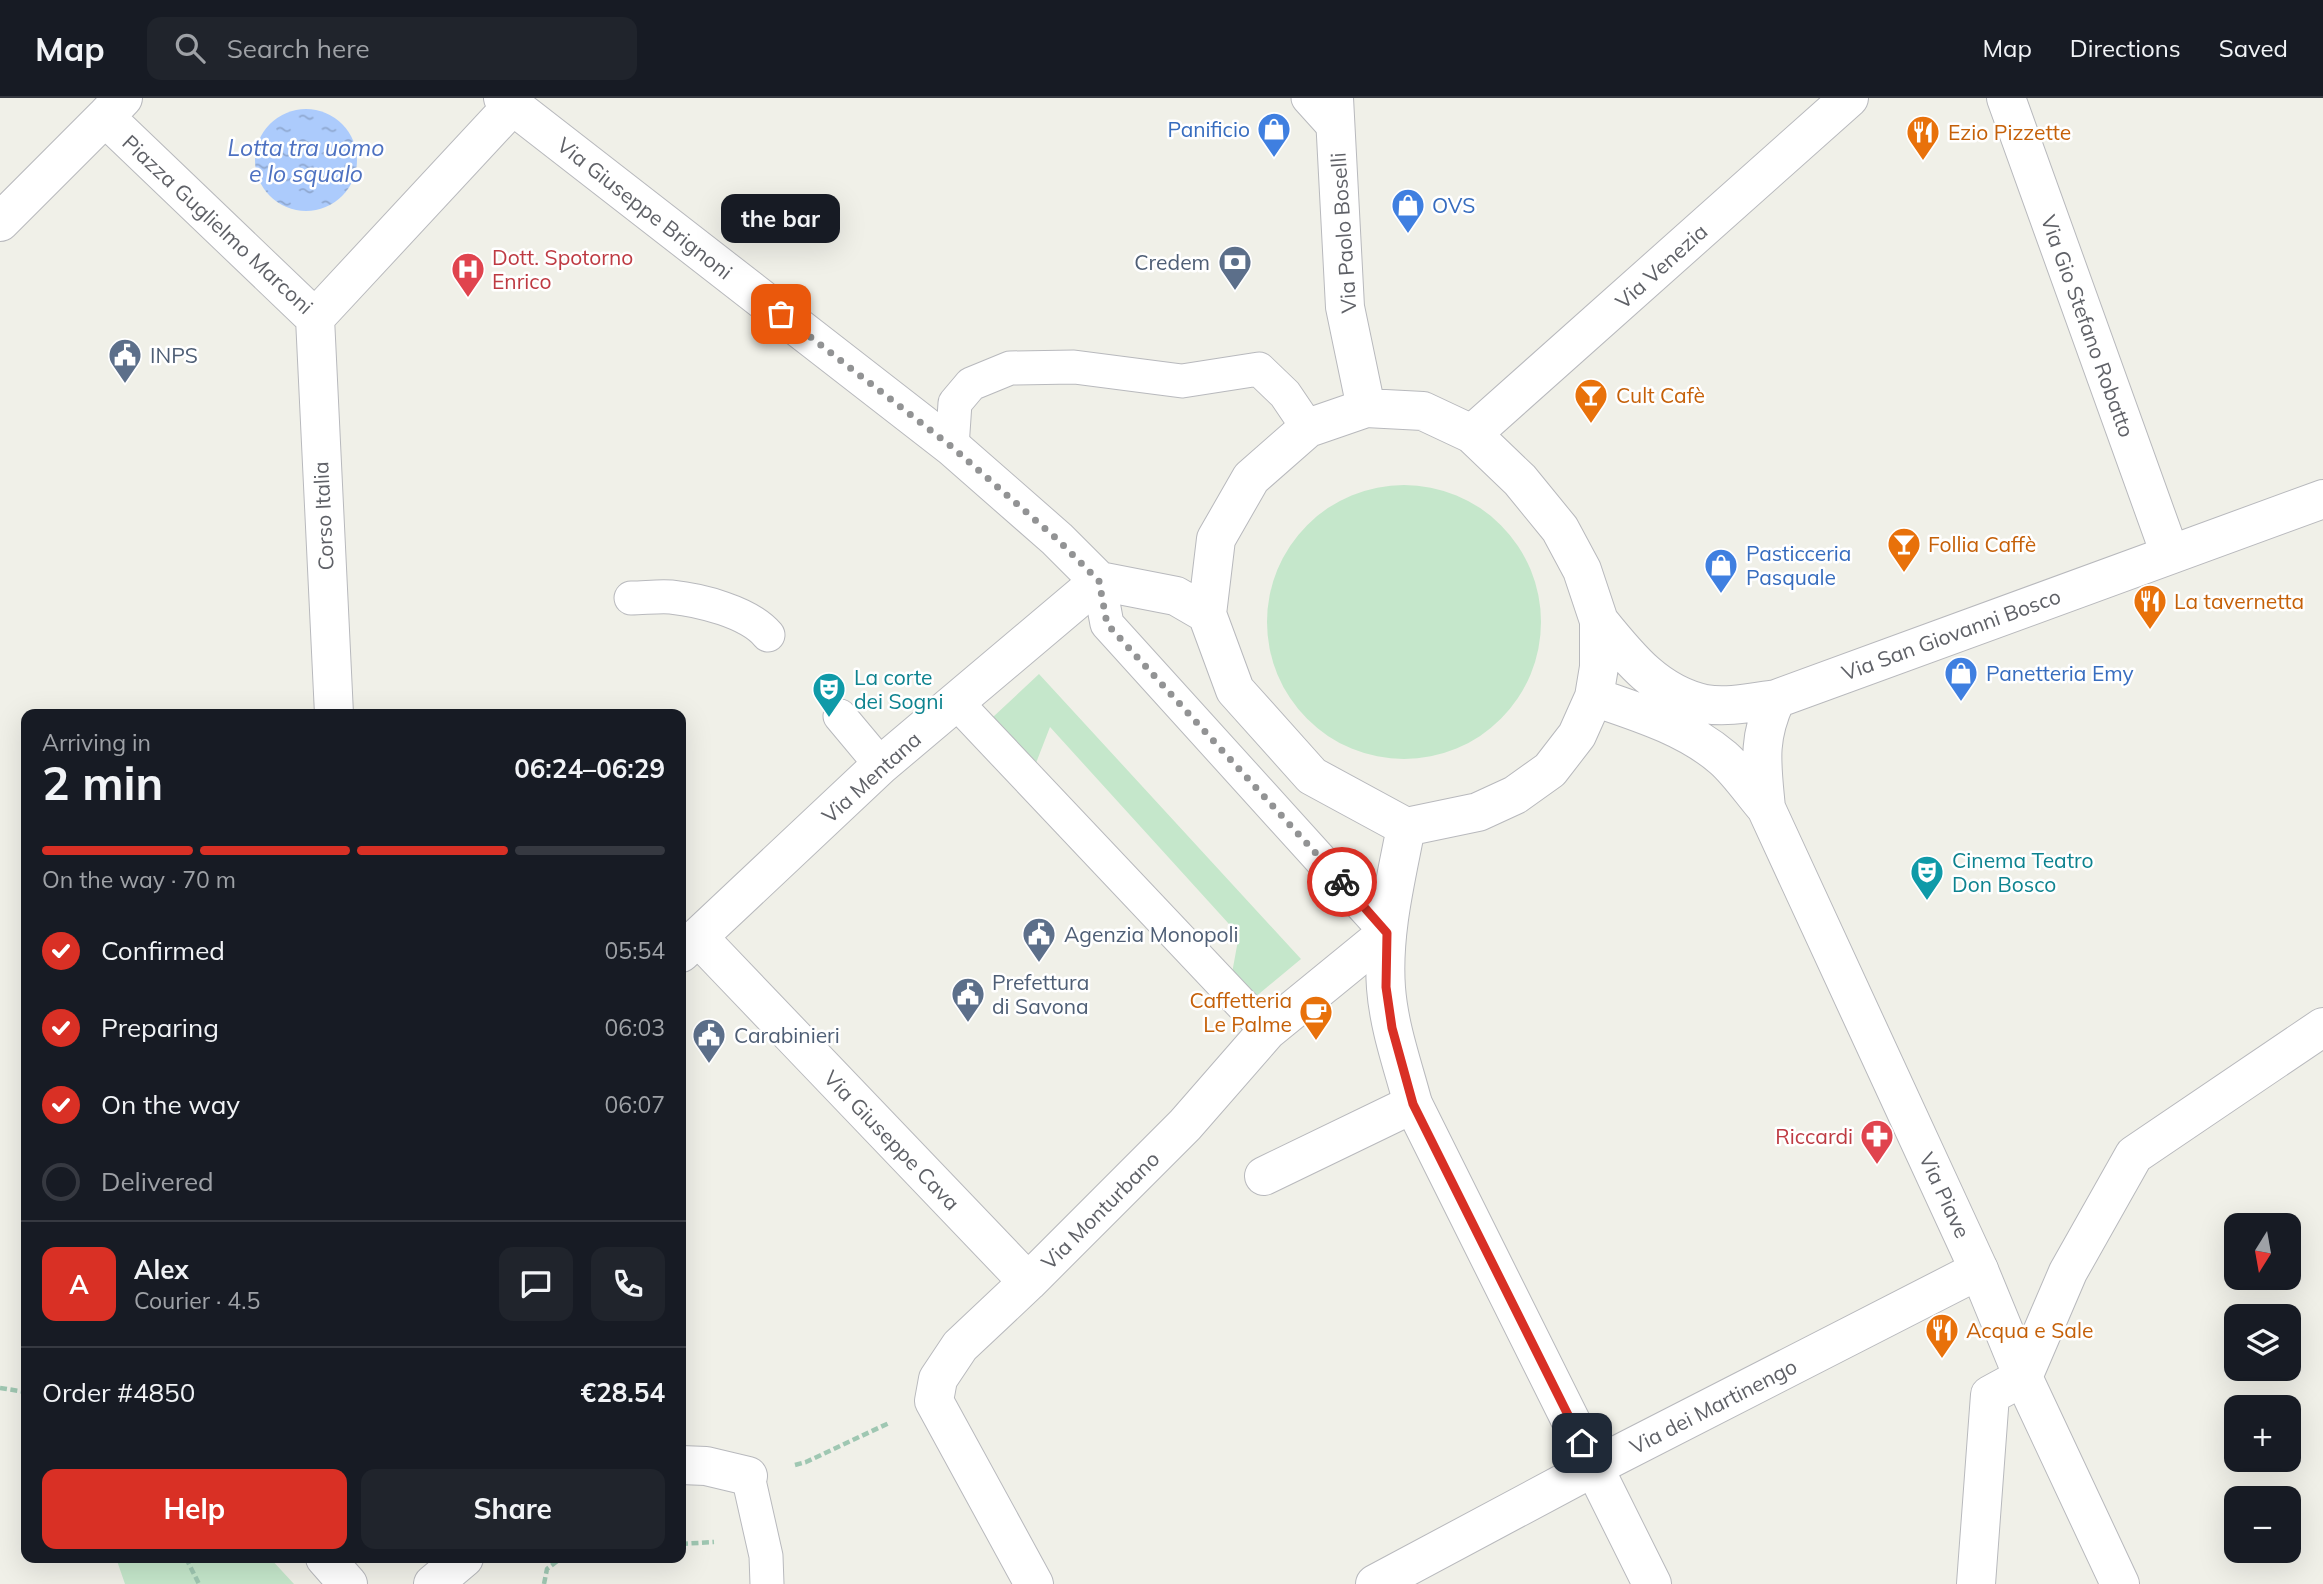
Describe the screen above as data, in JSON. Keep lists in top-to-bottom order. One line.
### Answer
{"streets":{"street":["Via Giuseppe Brignoni","Piazza Guglielmo Marconi","Via Paolo Boselli","Via Venezia","Via Gio Stefano Robatto","Corso Italia","Via San Giovanni Bosco","Via Mentana","Via Giuseppe Cava","Via Piave","Via Monturbano","Via dei Martinengo"]},"crossings":[["Via Giuseppe Brignoni","Piazza Guglielmo Marconi"],["Via Giuseppe Brignoni","Via Mentana"],["Piazza Guglielmo Marconi","Corso Italia"],["Via Gio Stefano Robatto","Via San Giovanni Bosco"],["Via San Giovanni Bosco","Via Piave"],["Via Mentana","Via Giuseppe Cava"],["Via Giuseppe Cava","Via Monturbano"],["Via Piave","Via dei Martinengo"]],"water":["Lotta tra uomo e lo squalo"],"places":{"shop":["Panificio","OVS","Pasticceria Pasquale","Panetteria Emy"],"restaurant":["Ezio Pizzette","La tavernetta","Acqua e Sale"],"bank":["Credem"],"hospital":["Dott. Spotorno Enrico"],"other":["the bar"],"public building":["INPS","Agenzia Monopoli","Prefettura di Savona","Carabinieri"],"bar":["Cult Cafè","Follia Caffè"],"theatre":["La corte dei Sogni","Cinema Teatro Don Bosco"],"cafe":["Caffetteria Le Palme"],"pharmacy":["Riccardi"]},"north":"bottom","page":{"header":"Map","search":"Search here","nav":["Map","Directions","Saved"],"bubble":"the bar","heading":["2 min","Arriving in","06:24–06:29"],"panel":["Alex","Courier · 4.5","Order #4850","€28.54"],"bar":"On the way · 70 m","list":[["Confirmed","05:54"],["Preparing","06:03"],["On the way","06:07"],"Delivered"],"map_buttons":["+","−"],"round":"A","buttons":["Help","Share"]}}
